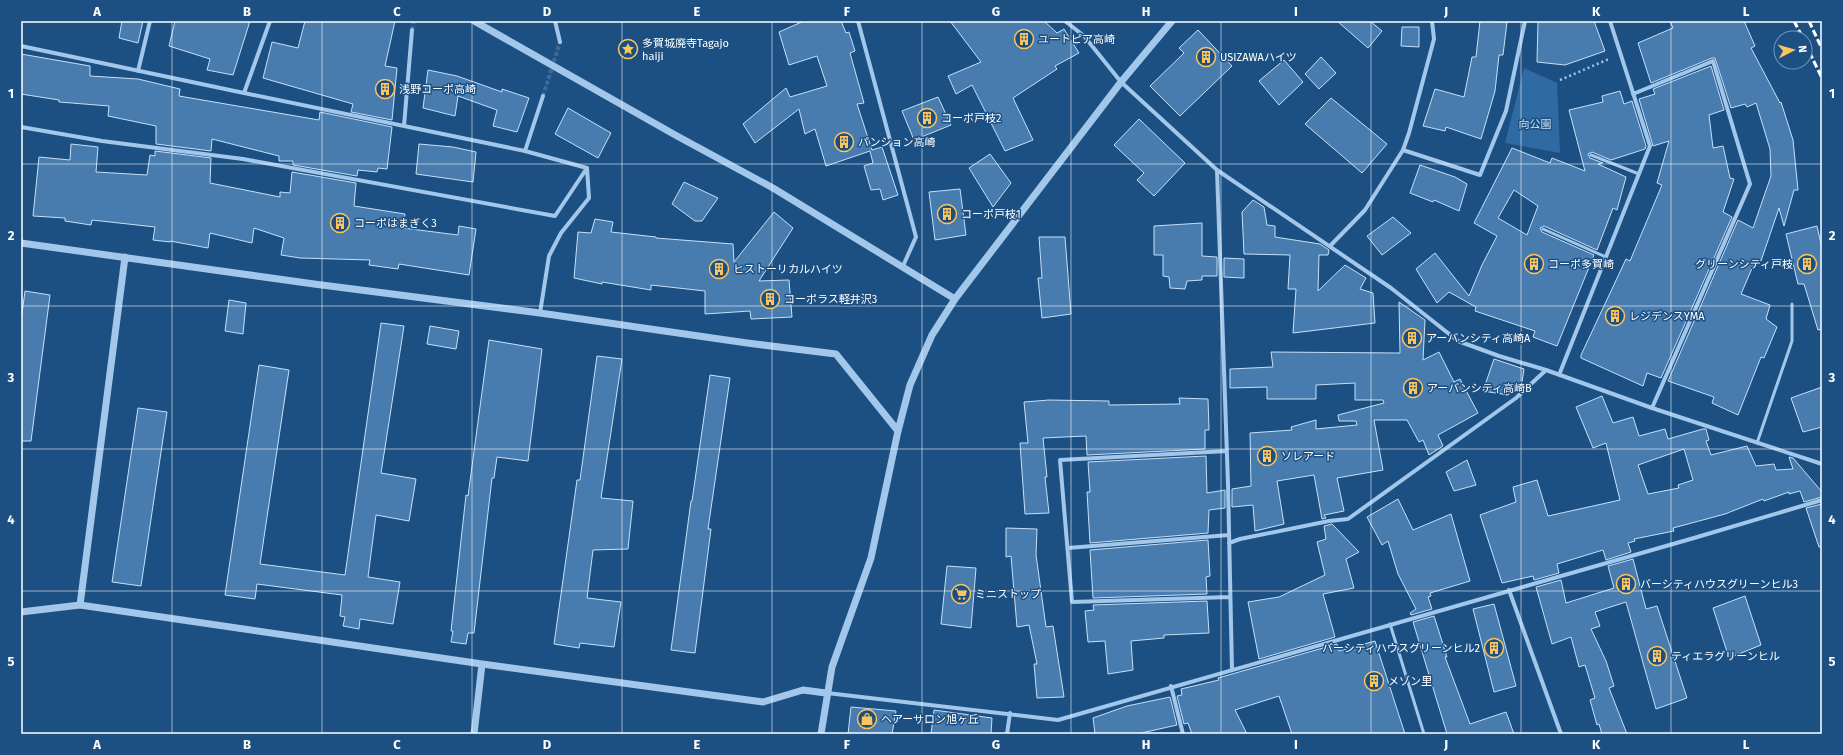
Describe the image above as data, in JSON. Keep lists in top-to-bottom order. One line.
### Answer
{"parks":["向公園"],"places":{"building":["ユートピア高崎","USIZAWAハイツ","浅野コーポ高崎","コーポ戸枝2","パンション高崎","コーポ戸枝1","コーポはまぎく3","コーポ多賀崎","グリーンシティ戸枝","ヒストーリカルハイツ","コーポラス軽井沢3","レジデンスYMA","アーバンシティ高崎A","アーバンシティ高崎B","ソレアード","バーシティハウスグリーンヒル3","バーシティハウスグリーンヒル2","ティエラグリーンヒル","メゾン里"],"place":["多賀城廃寺Tagajo haiji"],"supermarket":["ミニストップ"],"shop":["ヘアーサロン旭ヶ丘"]},"north":"right","grid":{"columns":["A","B","C","D","E","F","G","H","I","J","K","L"],"rows":["1","2","3","4","5"]}}
